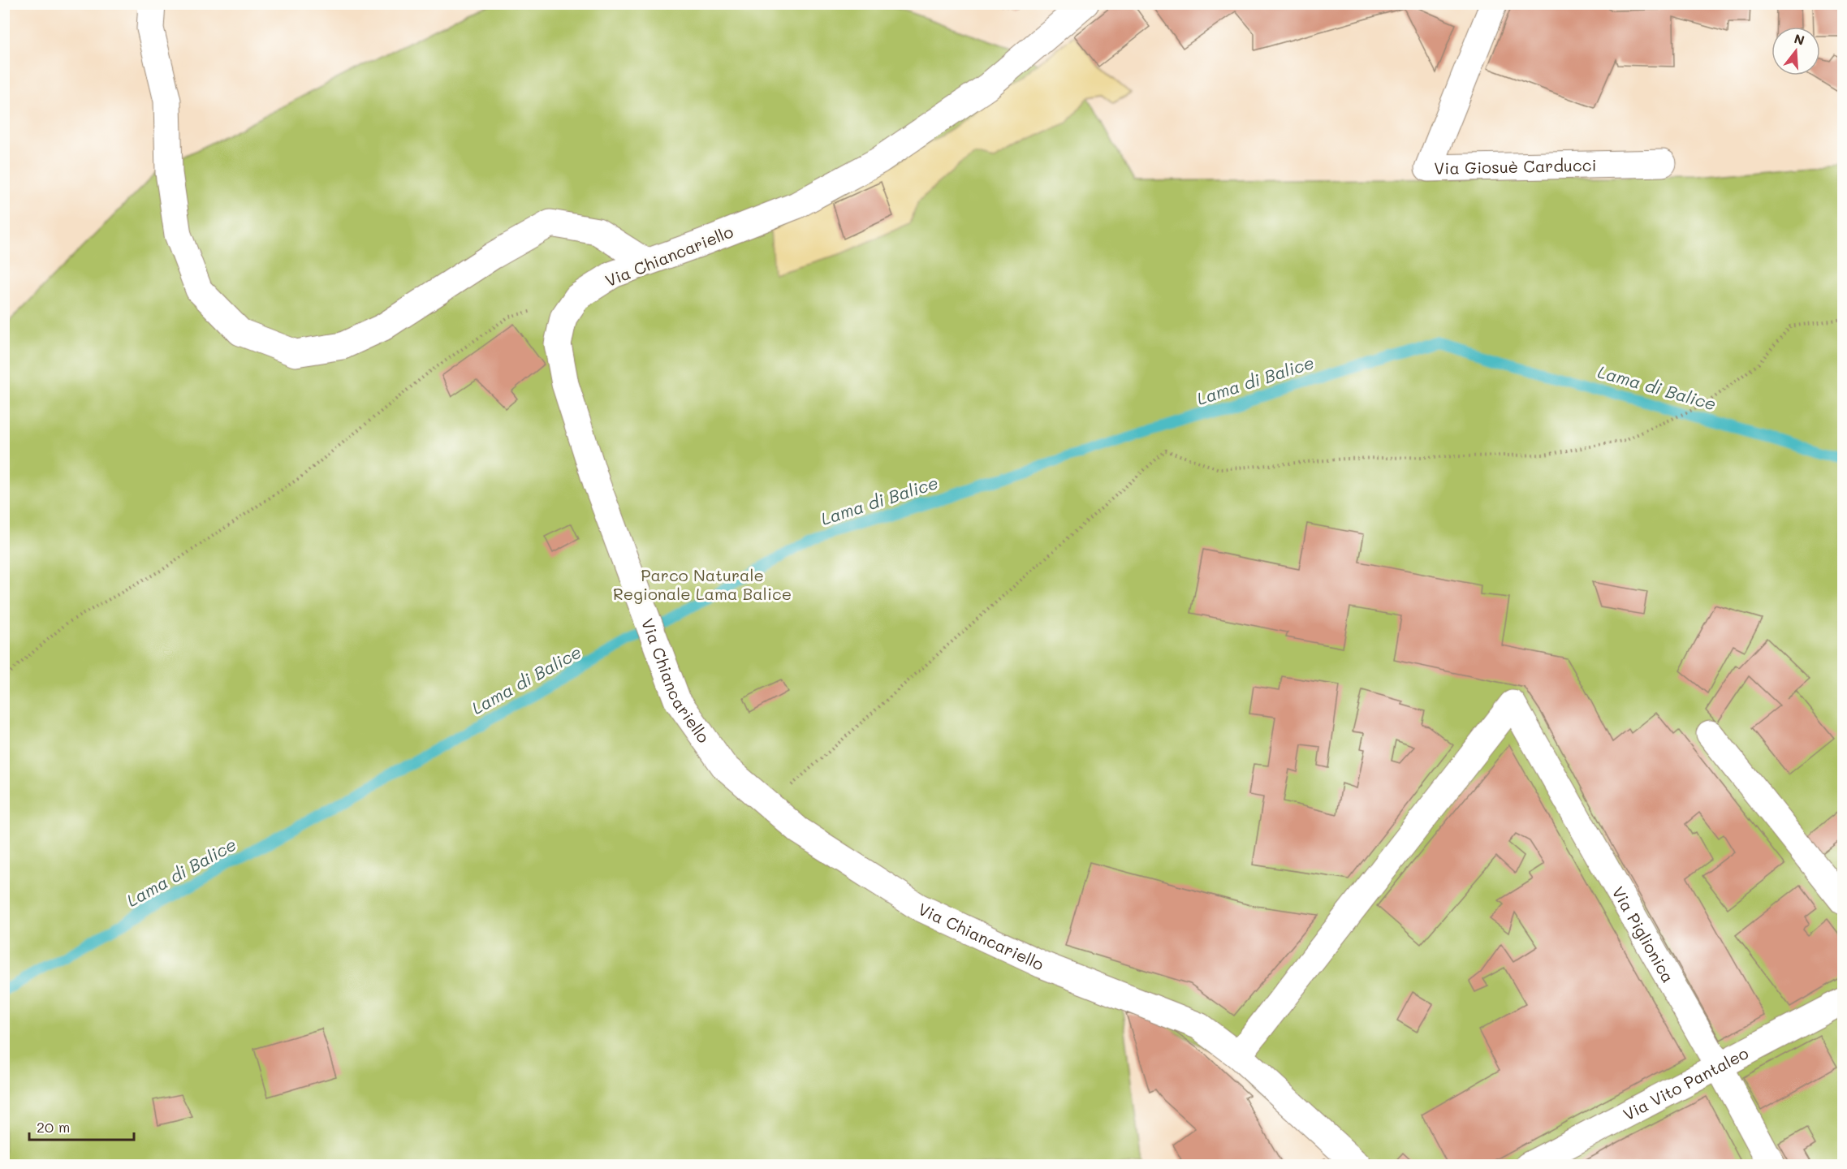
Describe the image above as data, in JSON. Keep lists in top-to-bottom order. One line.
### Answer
{"streets":{"street":["Via Giosuè Carducci","Via Chiancariello","Via Piglionica","Via Vito Pantaleo"]},"crossings":[["Via Chiancariello","Via Piglionica"],["Via Piglionica","Via Vito Pantaleo"]],"water":["Lama di Balice"],"parks":["Parco Naturale Regionale Lama Balice"],"scale_bar":"20 m","north":"top"}
